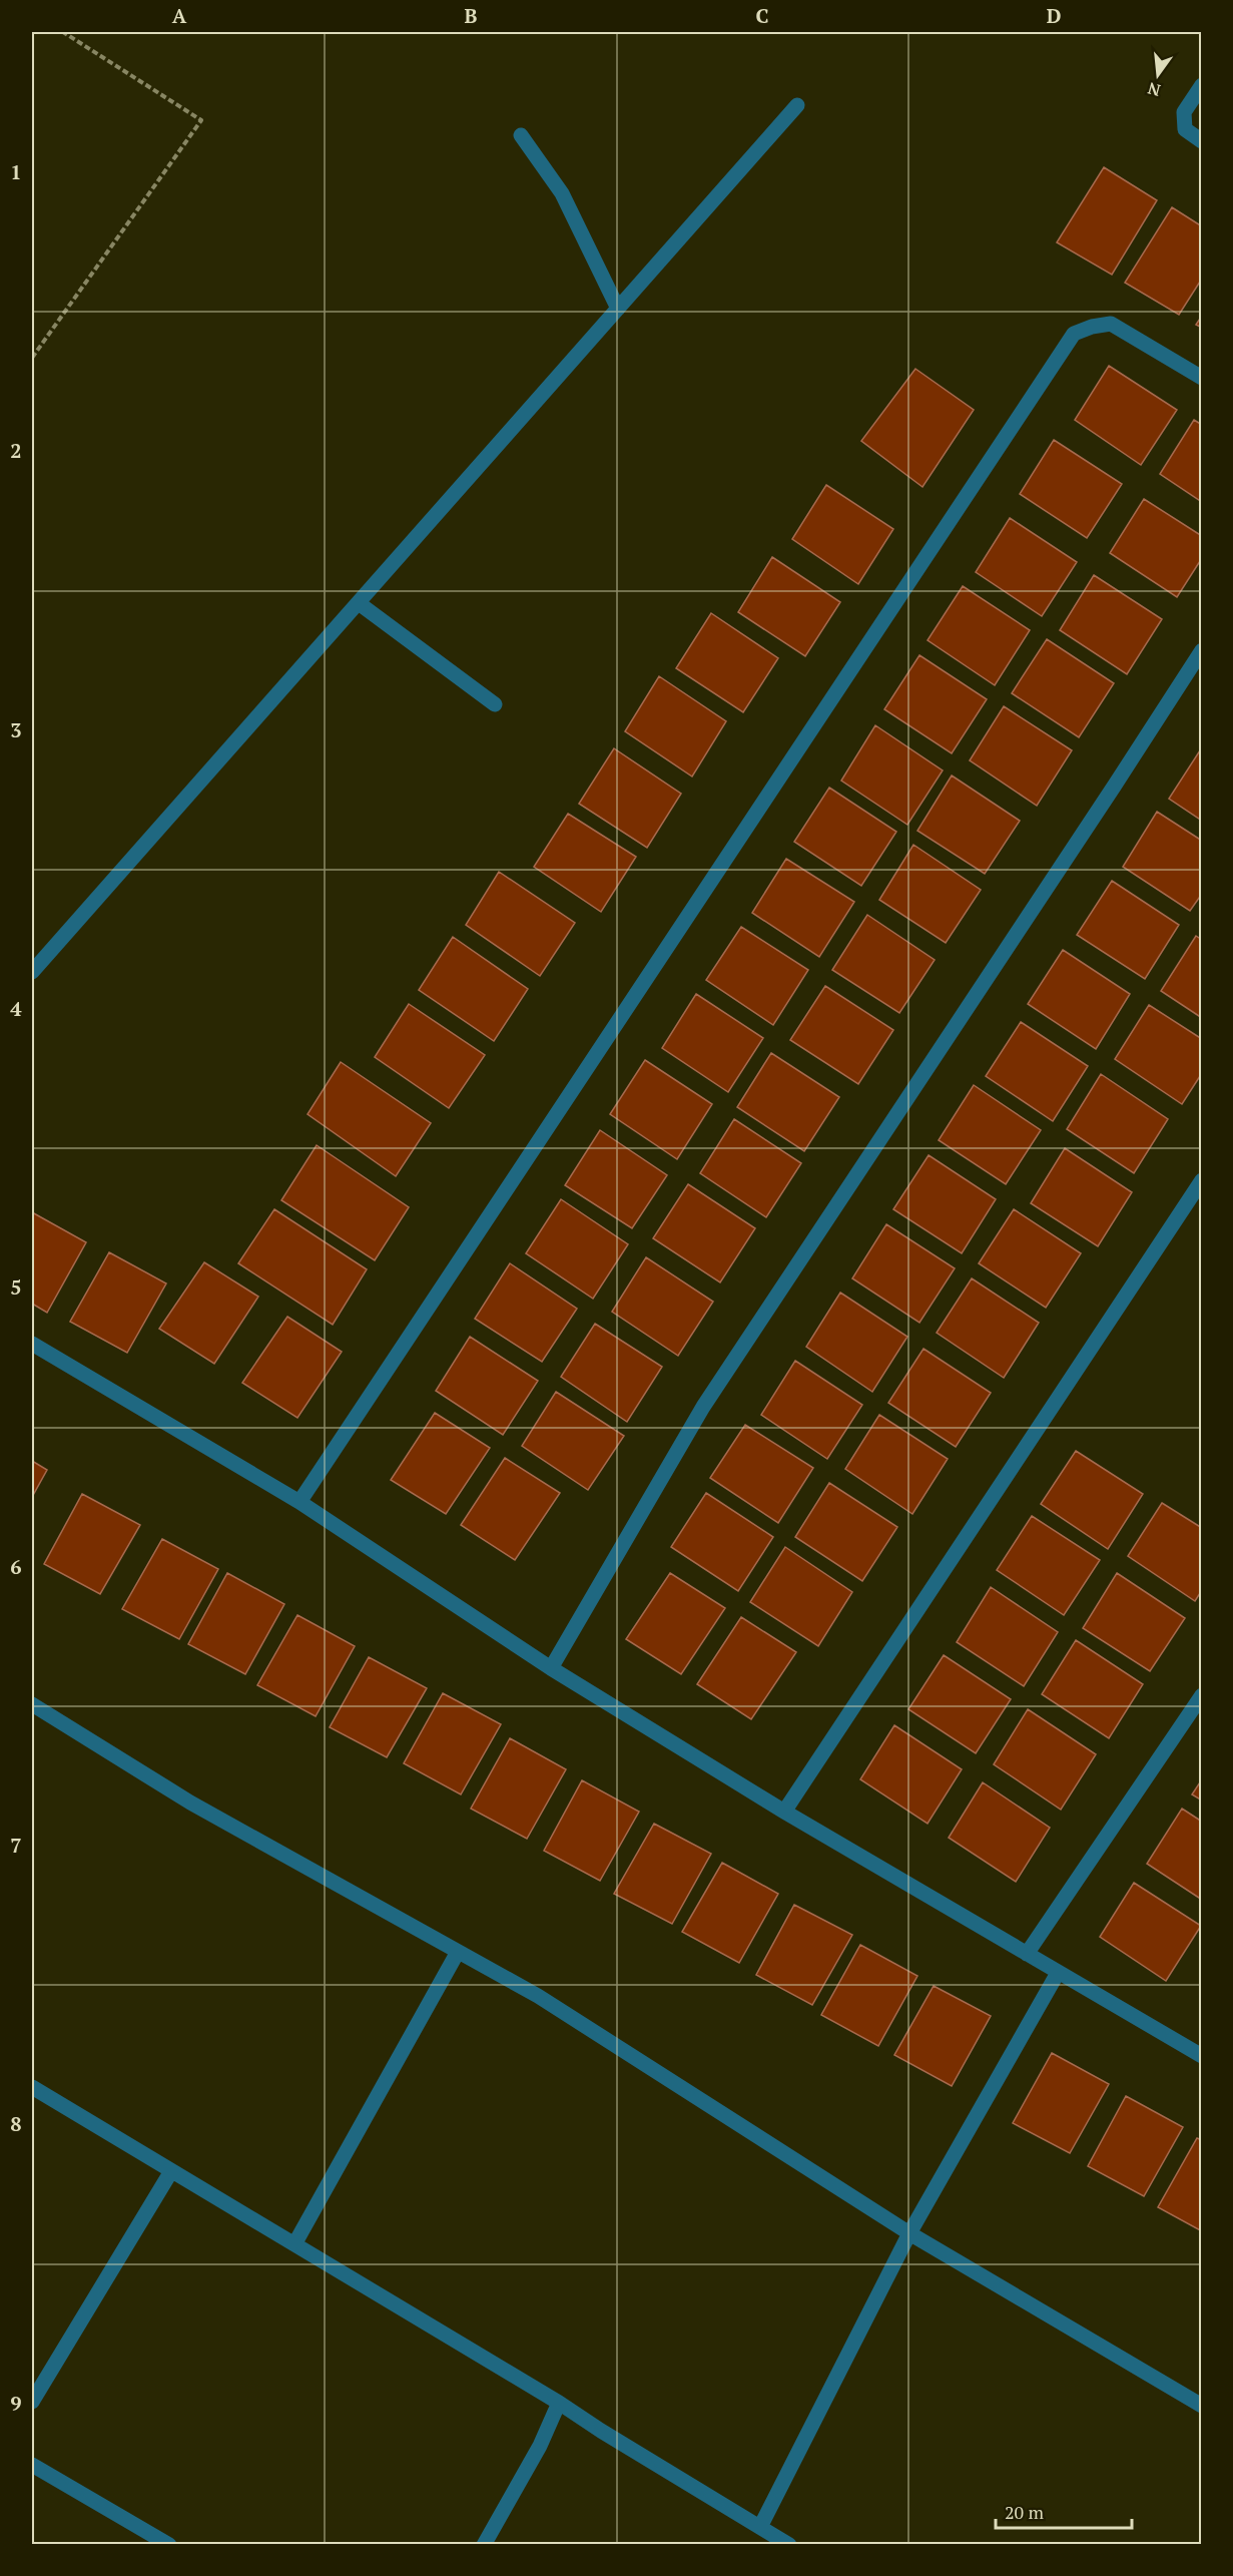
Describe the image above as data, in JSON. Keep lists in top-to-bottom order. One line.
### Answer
{"scale_bar":"20 m","north":"bottom","grid":{"columns":["A","B","C","D"],"rows":["1","2","3","4","5","6","7","8","9"]}}
